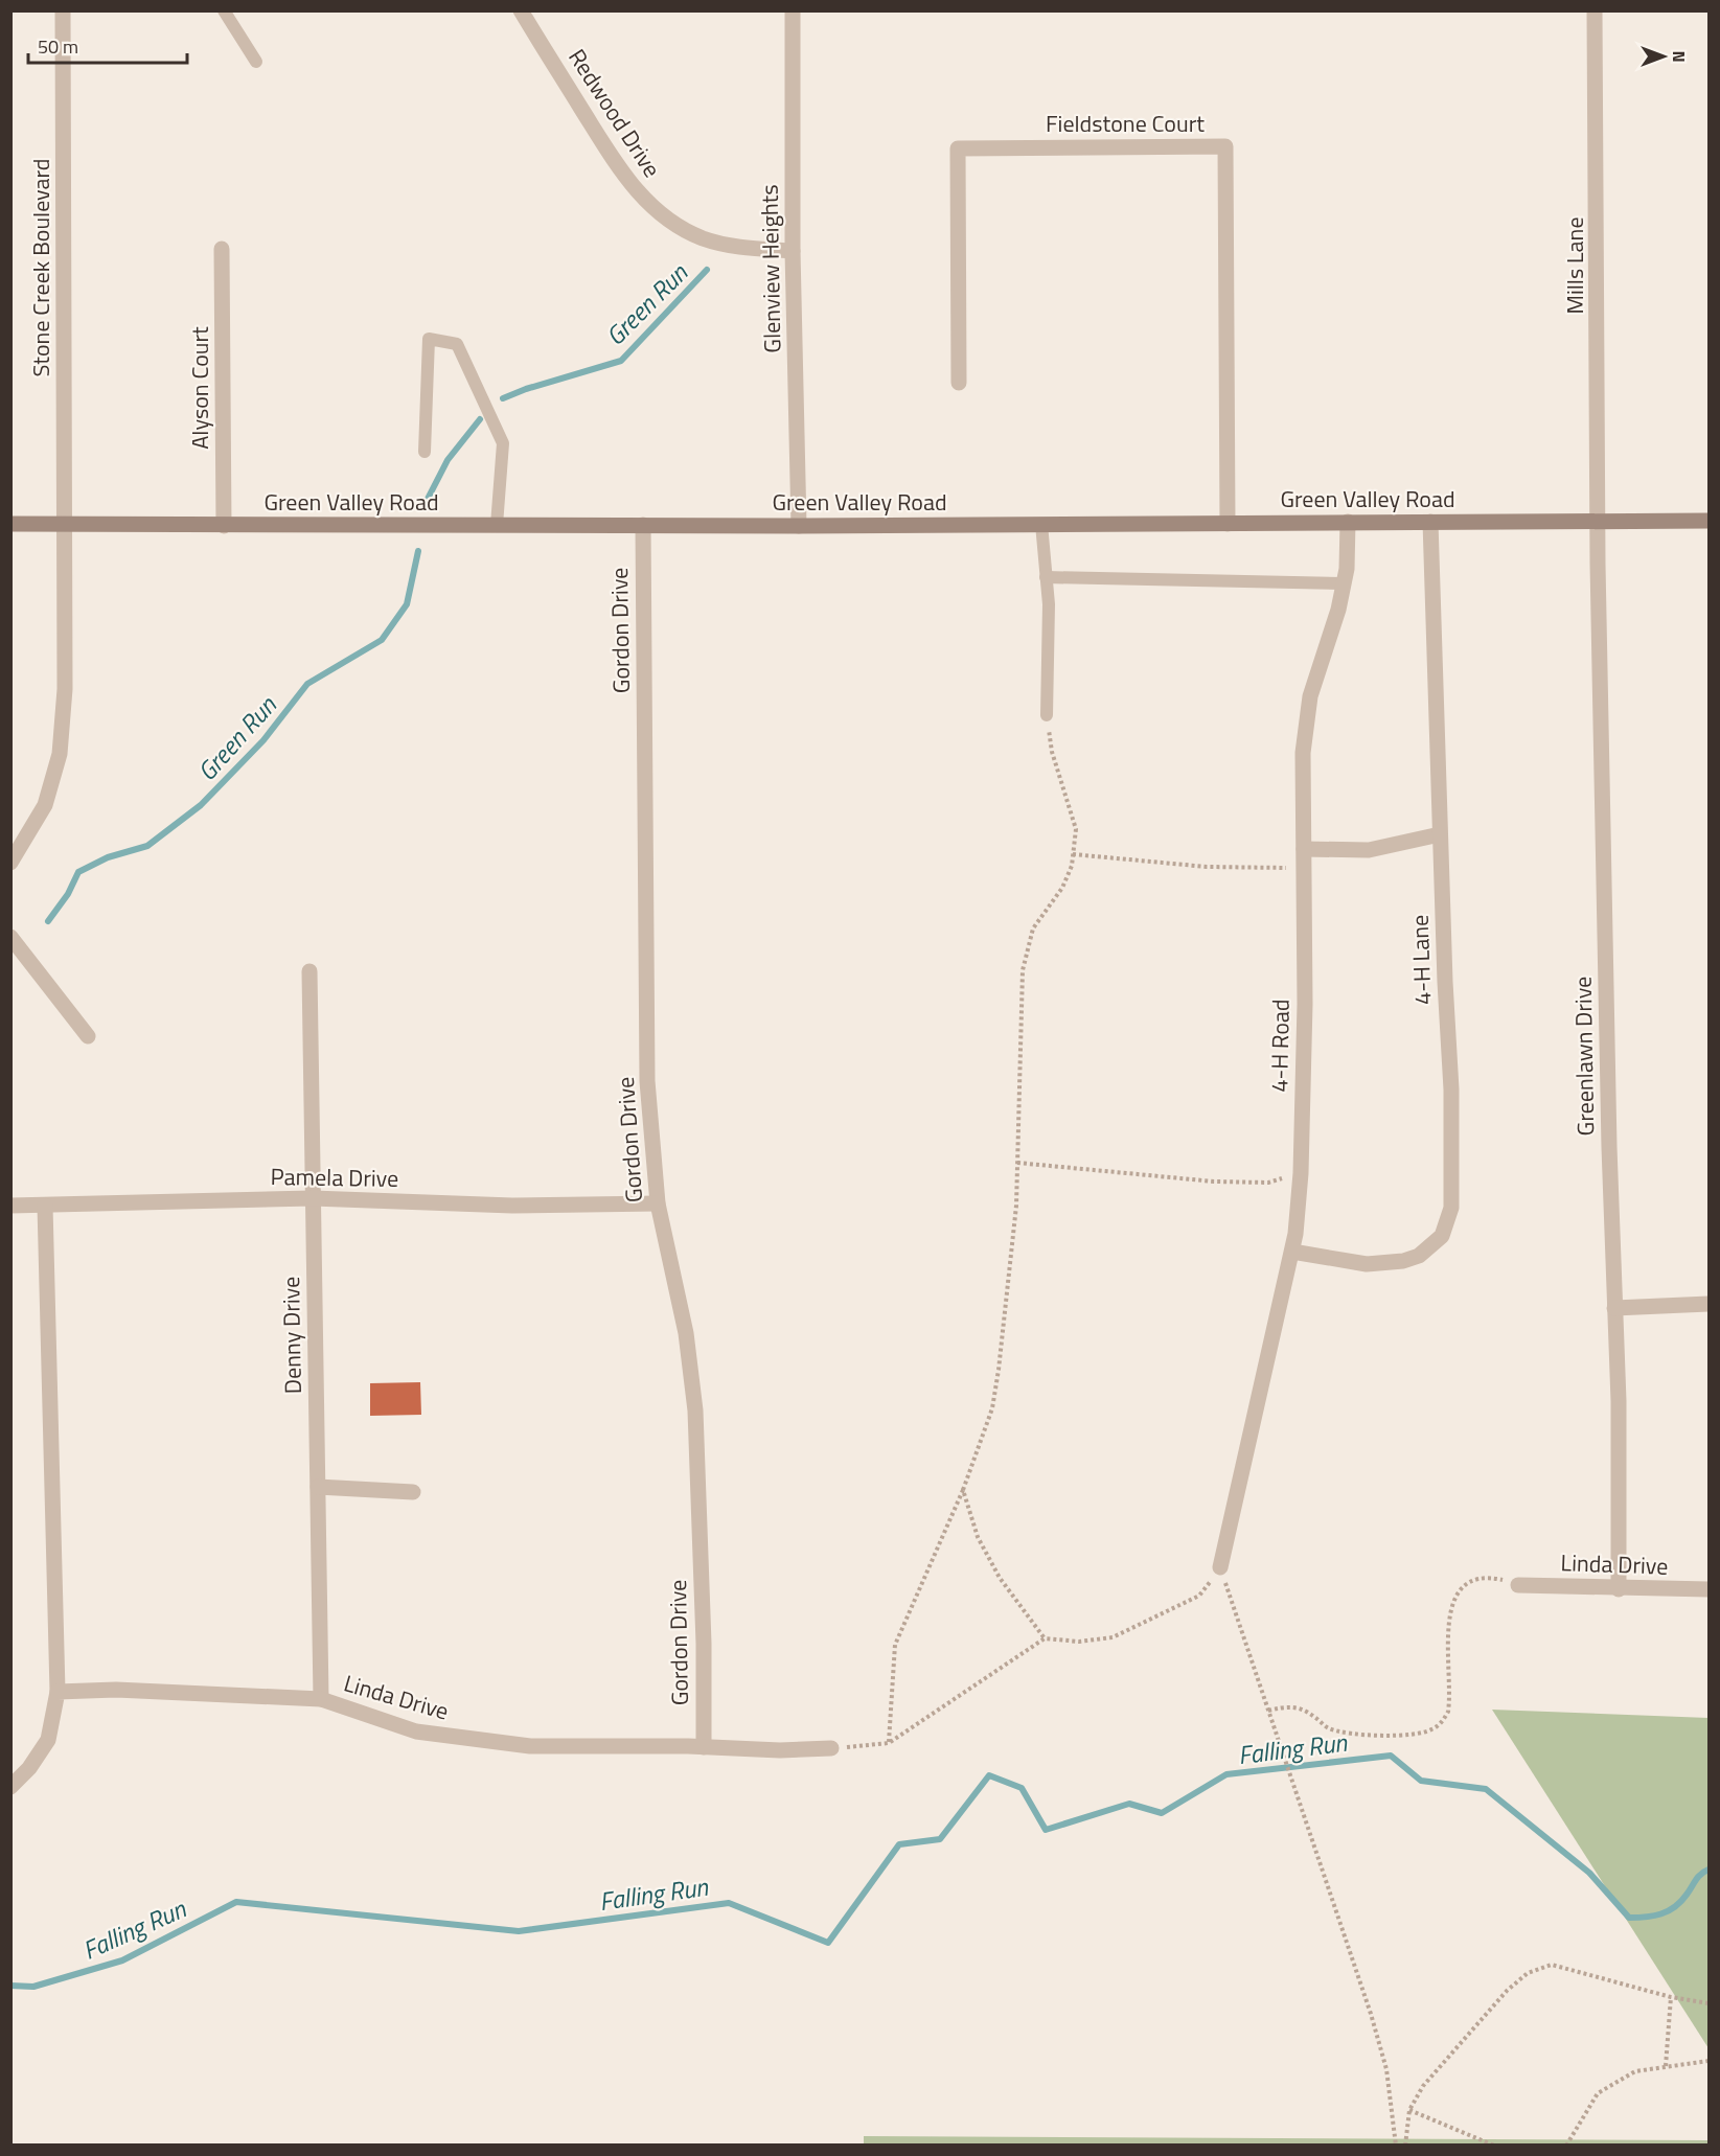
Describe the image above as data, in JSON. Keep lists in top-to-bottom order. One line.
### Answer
{"streets":{"street":["Redwood Drive","Fieldstone Court","Mills Lane","Stone Creek Boulevard","Glenview Heights","Alyson Court","Green Valley Road","Gordon Drive","4-H Lane","4-H Road","Greenlawn Drive","Pamela Drive","Denny Drive","Linda Drive"]},"crossings":[["Redwood Drive","Glenview Heights"],["Fieldstone Court","Green Valley Road"],["Mills Lane","Green Valley Road"],["Mills Lane","Greenlawn Drive"],["Stone Creek Boulevard","Green Valley Road"],["Glenview Heights","Green Valley Road"],["Alyson Court","Green Valley Road"],["Green Valley Road","Gordon Drive"],["Green Valley Road","4-H Lane"],["Green Valley Road","4-H Road"],["Green Valley Road","Greenlawn Drive"],["Gordon Drive","Pamela Drive"],["Gordon Drive","Linda Drive"],["4-H Lane","4-H Road"],["Greenlawn Drive","Linda Drive"],["Pamela Drive","Denny Drive"],["Denny Drive","Linda Drive"]],"water":["Green Run","Falling Run"],"scale_bar":"50 m","north":"right"}
